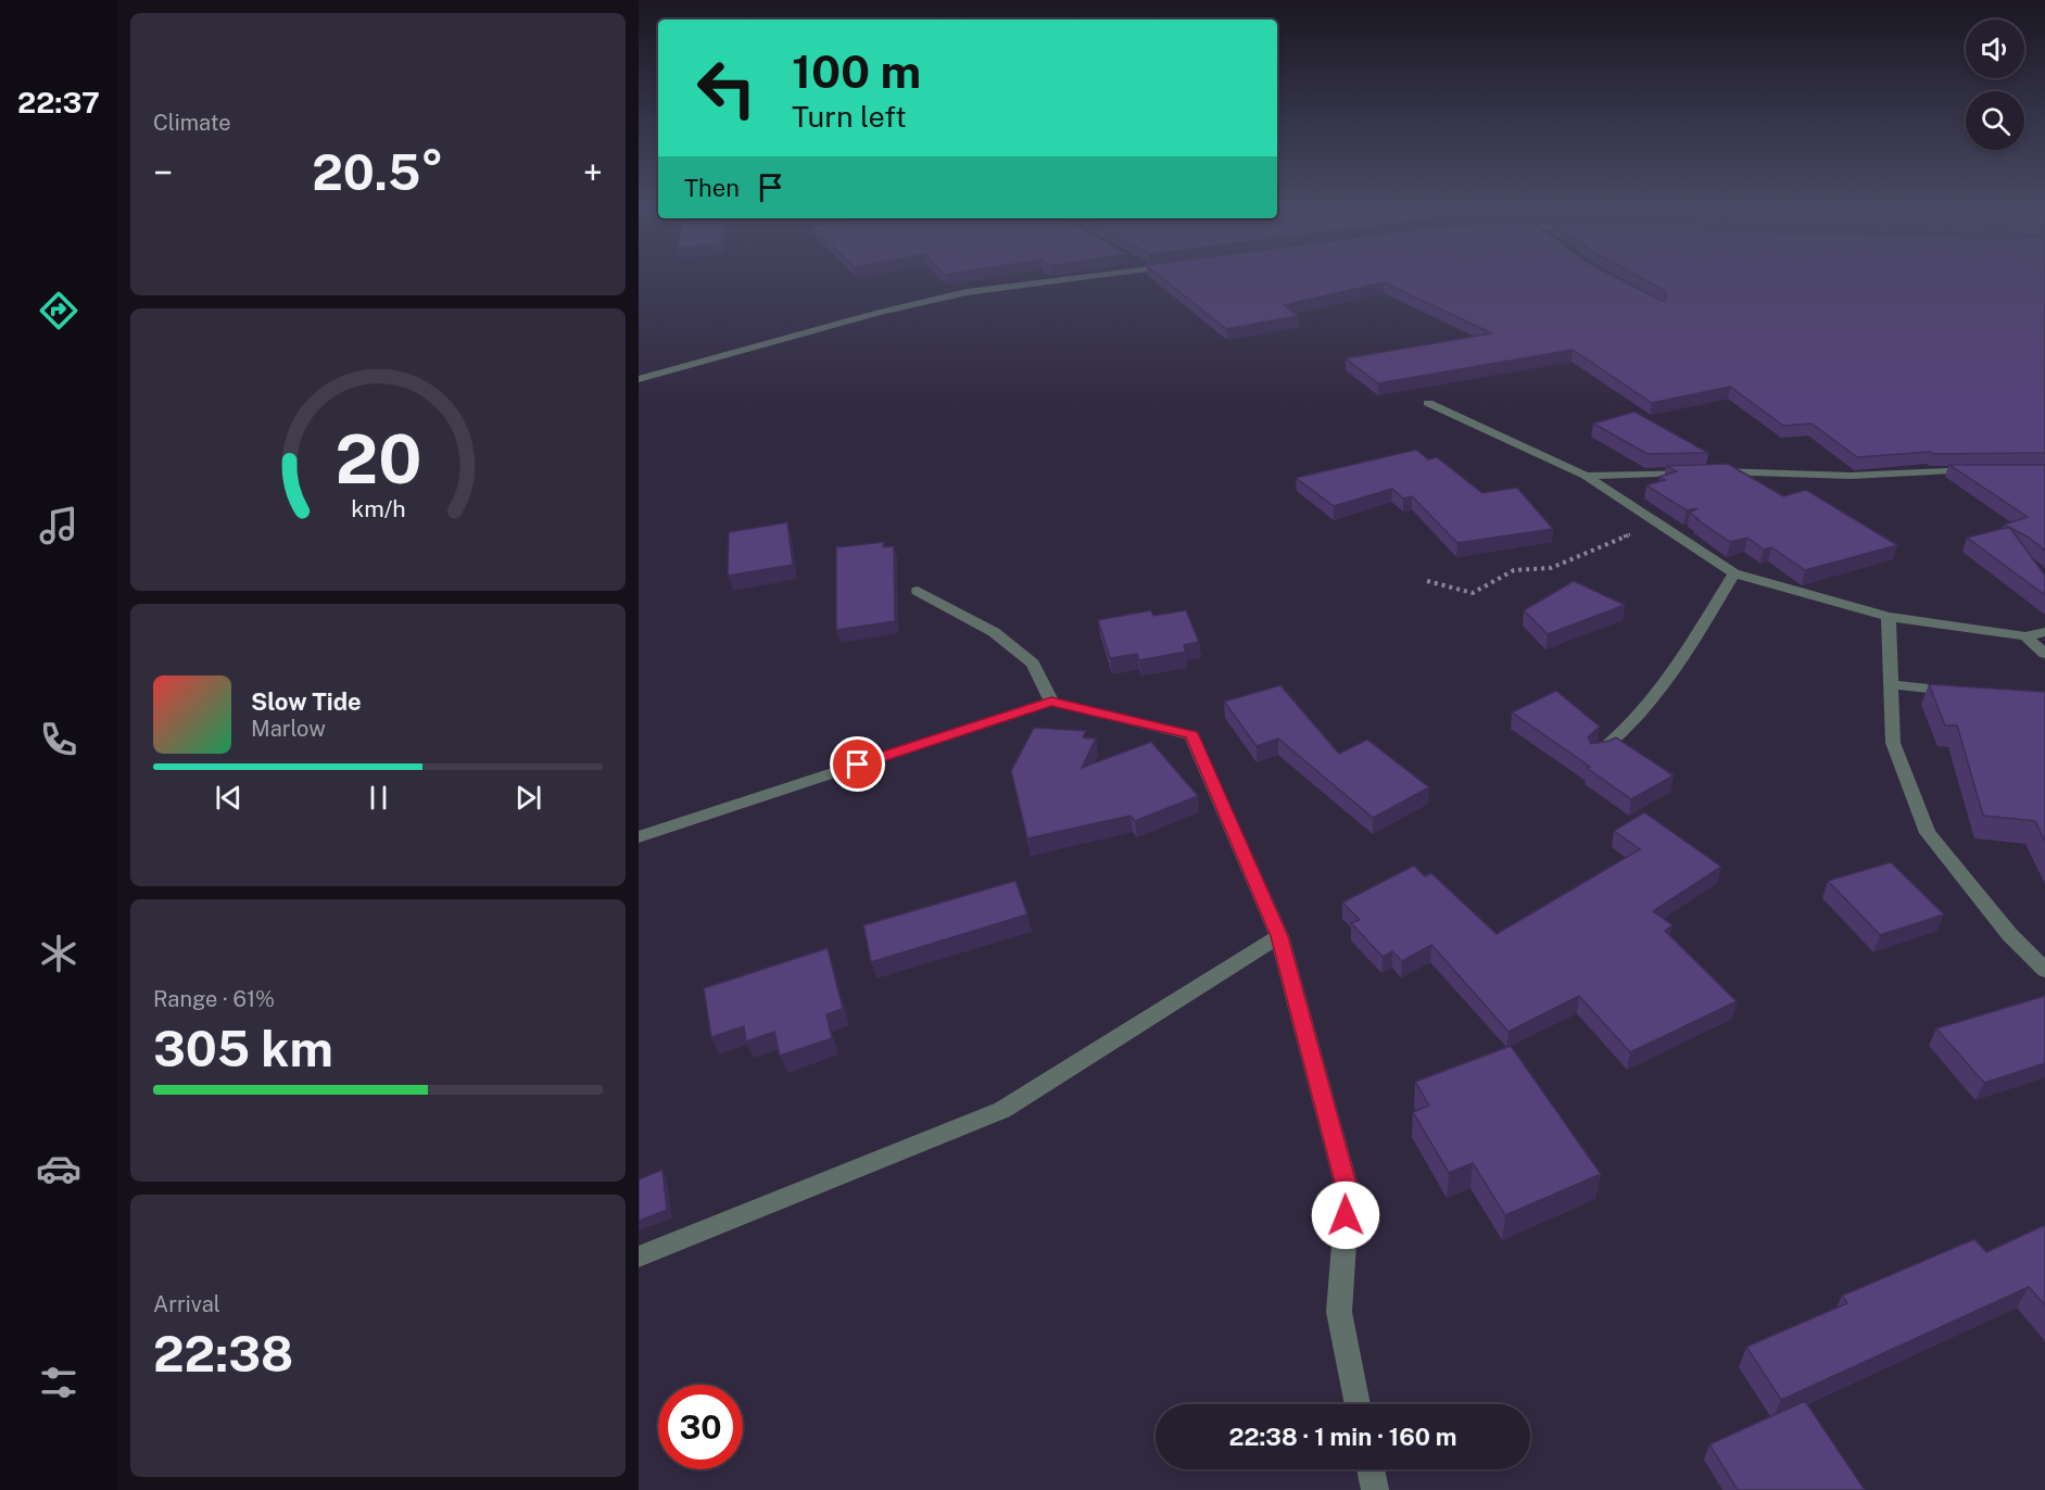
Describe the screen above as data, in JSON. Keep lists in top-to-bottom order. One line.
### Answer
{"page":{"tabs":"22:37","tile":["Climate",["Range · 61%","305 km"],["Arrival","22:38"]],"turn":["100 m","Turn left"],"heat":["−","20.5°","+"],"then":"Then","song":["Slow Tide","Marlow"],"limit":"30","trip":"22:38 · 1 min · 160 m","gauge":["20","km/h"]}}
